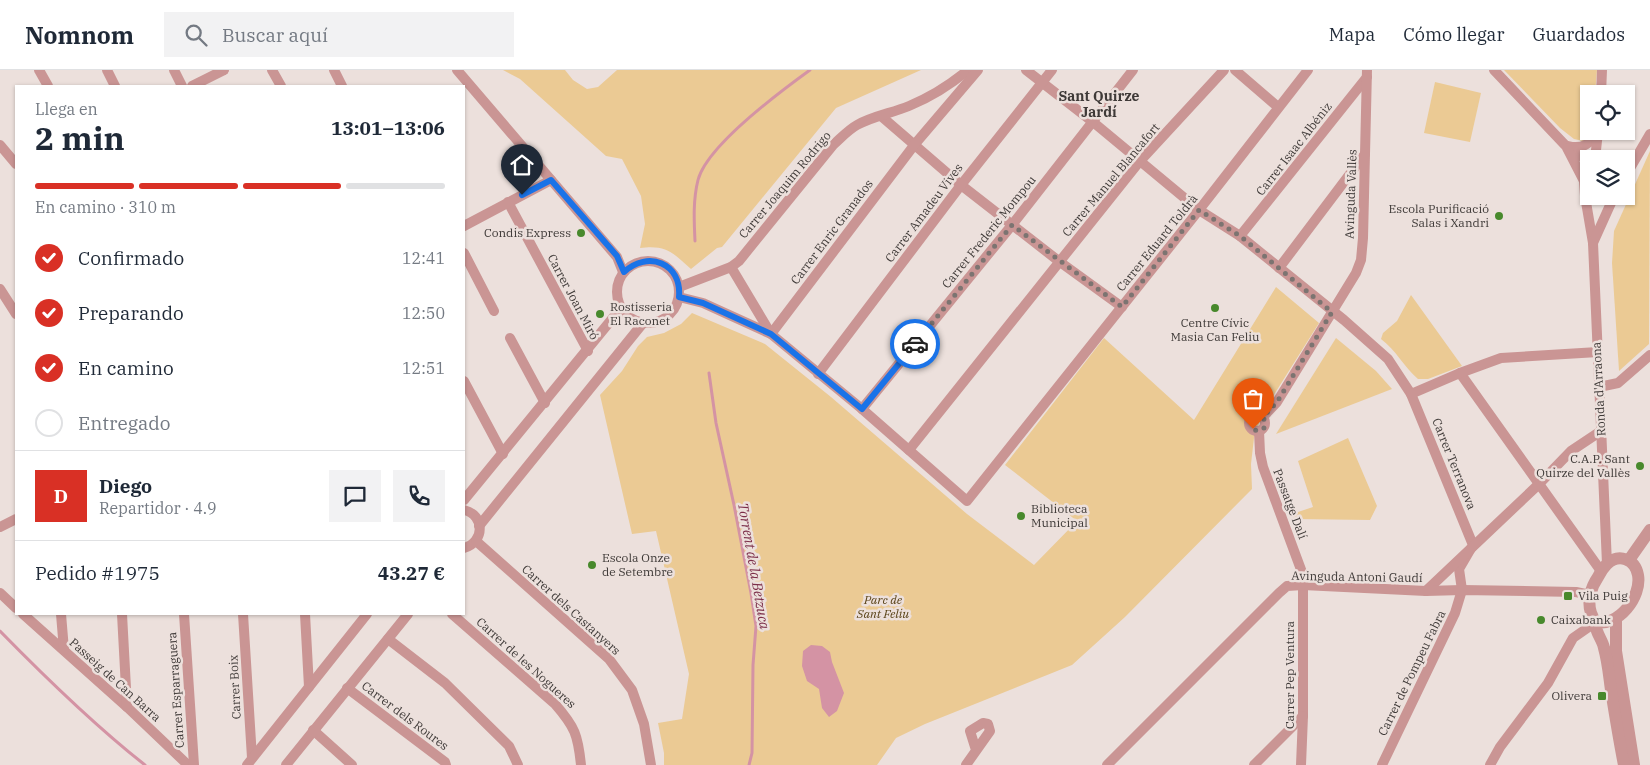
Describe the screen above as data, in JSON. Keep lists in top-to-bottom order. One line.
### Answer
{"streets":{"street":["Carrer Isaac Albéniz","Carrer Manuel Blancafort","Carrer Joaquim Rodrigo","Avinguda Vallès","Carrer Amadeu Vives","Carrer Enric Granados","Carrer Frederic Mompou","Carrer Eduard Toldrà","Carrer Joan Miró","Ronda d'Arraona","Carrer Terranova","Passatge Dalí","Avinguda Antoni Gaudí","Carrer dels Castanyers","Carrer de les Nogueres","Carrer de Pompeu Fabra","Carrer Pep Ventura","Passeig de Can Barra","Carrer Boix","Carrer Esparraguera","Carrer dels Roures"]},"crossings":[["Carrer Isaac Albéniz","Avinguda Vallès"],["Carrer Isaac Albéniz","Carrer Terranova"],["Carrer Manuel Blancafort","Carrer Eduard Toldrà"],["Carrer Manuel Blancafort","Carrer Terranova"],["Avinguda Vallès","Carrer Terranova"],["Avinguda Vallès","Passatge Dalí"],["Carrer Amadeu Vives","Carrer Terranova"],["Carrer Frederic Mompou","Carrer Terranova"],["Carrer Eduard Toldrà","Carrer Terranova"],["Ronda d'Arraona","Avinguda Antoni Gaudí"],["Carrer Terranova","Passatge Dalí"],["Carrer Terranova","Carrer de Pompeu Fabra"],["Passatge Dalí","Avinguda Antoni Gaudí"],["Passatge Dalí","Carrer Pep Ventura"],["Avinguda Antoni Gaudí","Carrer de Pompeu Fabra"],["Avinguda Antoni Gaudí","Carrer Pep Ventura"]],"districts":["Sant Quirze Jardí"],"water":["Torrent de la Betzuca"],"parks":["Parc de Sant Feliu"],"places":{"other":["Escola Purificació Salas i Xandri","Condis Express","Centre Cívic Masia Can Feliu","Rostisseria El Raconet","C.A.P. Sant Quirze del Vallès","Biblioteca Municipal","Escola Onze de Setembre","Caixabank"],"transit":["Vila Puig","Olivera"]},"page":{"header":"Nomnom","search":"Buscar aquí","nav":["Mapa","Cómo llegar","Guardados"],"heading":["2 min","Llega en","13:01–13:06"],"panel":["Diego","Repartidor · 4.9","Pedido #1975","43.27 €"],"bar":"En camino · 310 m","list":[["Confirmado","12:41"],["Preparando","12:50"],["En camino","12:51"],"Entregado"],"round":"D"}}
